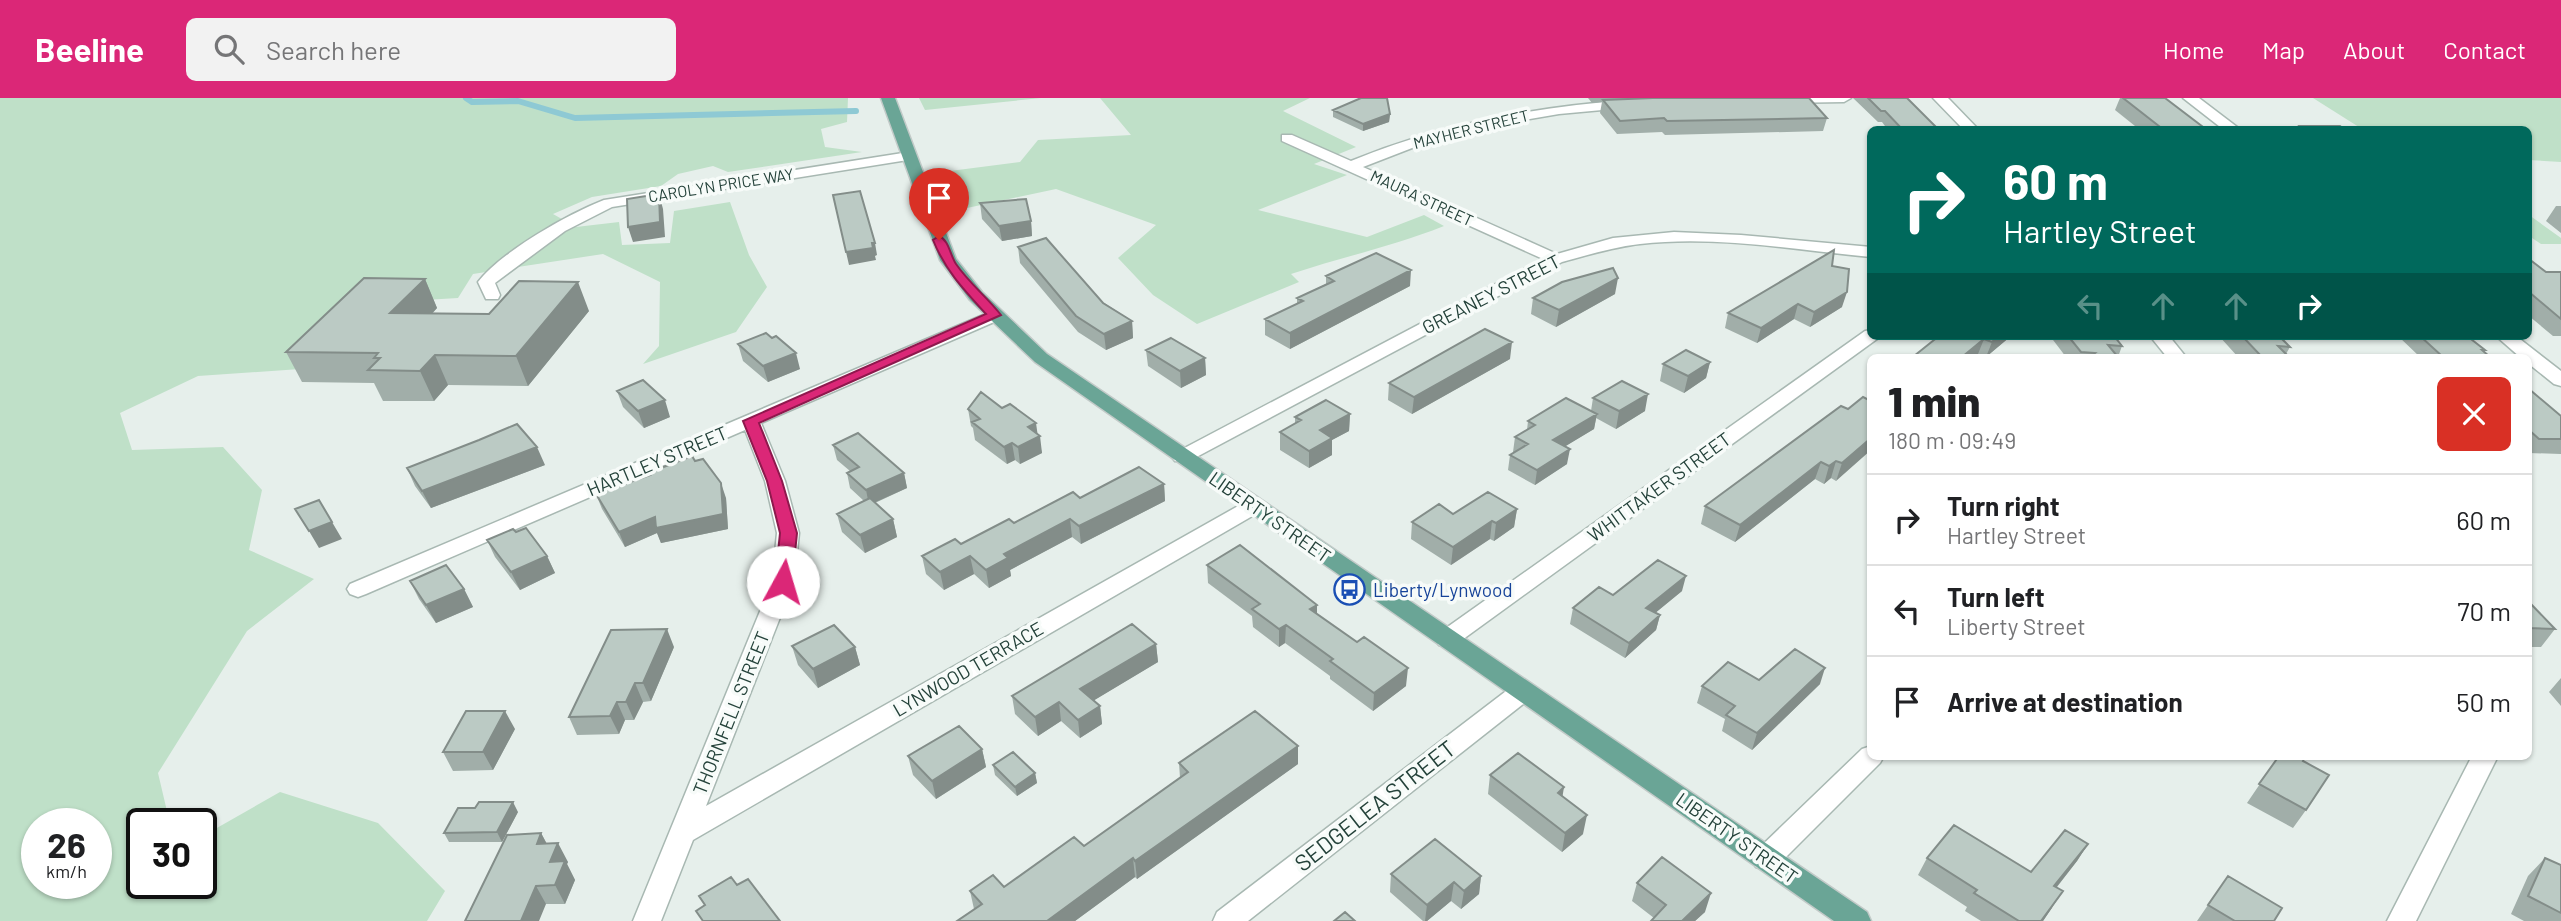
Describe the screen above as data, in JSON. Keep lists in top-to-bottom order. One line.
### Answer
{"streets":{"main road":["LIBERTY STREET"],"street":["MAYHER STREET","CAROLYN PRICE WAY","MAURA STREET","GREANEY STREET","HARTLEY STREET","WHITTAKER STREET","LYNWOOD TERRACE","THORNFELL STREET","SEDGELEA STREET"]},"crossings":[["MAYHER STREET","MAURA STREET"],["CAROLYN PRICE WAY","LIBERTY STREET"],["MAURA STREET","GREANEY STREET"],["GREANEY STREET","LIBERTY STREET"],["HARTLEY STREET","LIBERTY STREET"],["HARTLEY STREET","THORNFELL STREET"],["WHITTAKER STREET","LIBERTY STREET"],["LIBERTY STREET","LYNWOOD TERRACE"],["LIBERTY STREET","SEDGELEA STREET"],["LYNWOOD TERRACE","THORNFELL STREET"]],"places":{"bus stop":["Liberty/Lynwood"]},"page":{"header":"Beeline","search":"Search here","nav":["Home","Map","About","Contact"],"turn":["60 m","Hartley Street"],"heading":["1 min","180 m · 09:49"],"list":[{"name":"Turn right","note":"Hartley Street","value":"60 m"},{"name":"Turn left","note":"Liberty Street","value":"70 m"},{"name":"Arrive at destination","value":"50 m"}],"speed":"26 km/h","limit":"30"}}
